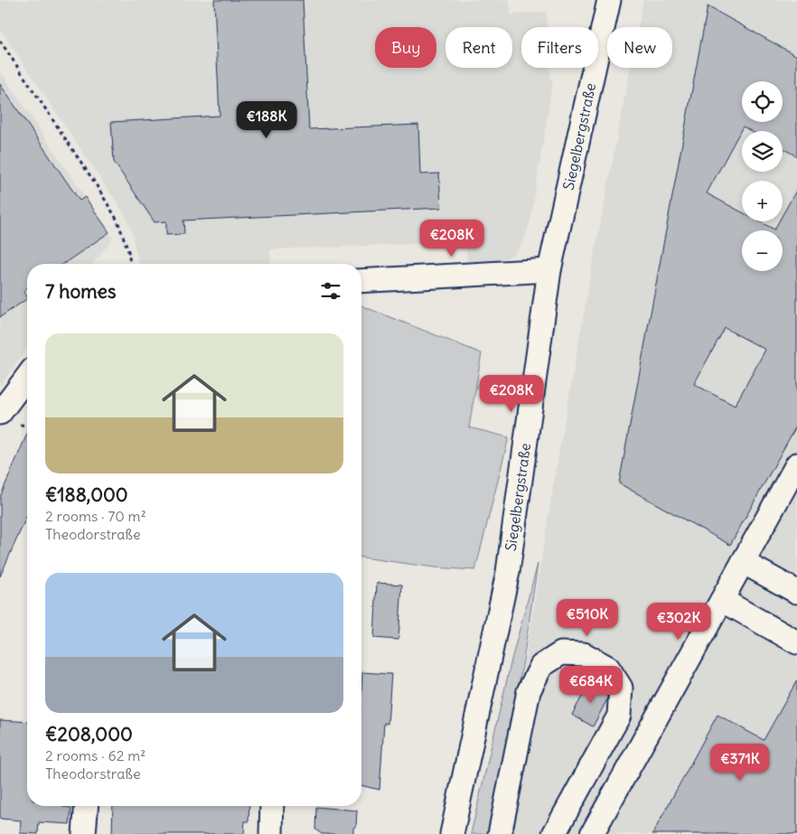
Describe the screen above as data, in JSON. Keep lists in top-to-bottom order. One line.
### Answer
{"streets":{"street":["Siegelbergstraße"]},"page":{"chip":["Buy","Rent","Filters","New"],"map_buttons":["+","−"],"price":["€188K","€208K","€208K","€510K","€302K","€684K","€371K"],"heading":"7 homes","list":[{"name":"€188,000","note":"2 rooms · 70 m² · Theodorstraße"},{"name":"€208,000","note":"2 rooms · 62 m² · Theodorstraße"}]}}
